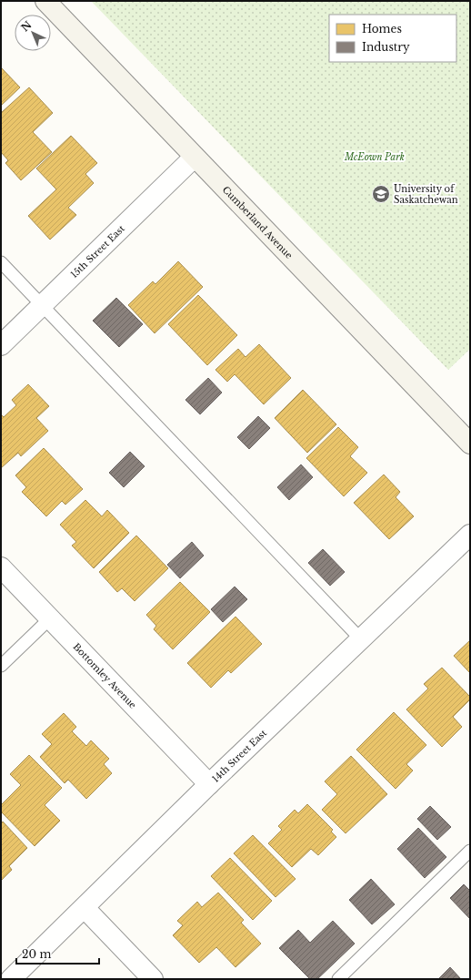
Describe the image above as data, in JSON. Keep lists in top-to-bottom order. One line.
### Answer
{"streets":{"main road":["Cumberland Avenue"],"street":["15th Street East","Bottomley Avenue","14th Street East"]},"crossings":[["Cumberland Avenue","15th Street East"],["Bottomley Avenue","14th Street East"]],"parks":["McEown Park"],"places":{"school or university":["University of Saskatchewan"]},"legend":["Homes","Industry"],"scale_bar":"20 m","north":"top left"}
